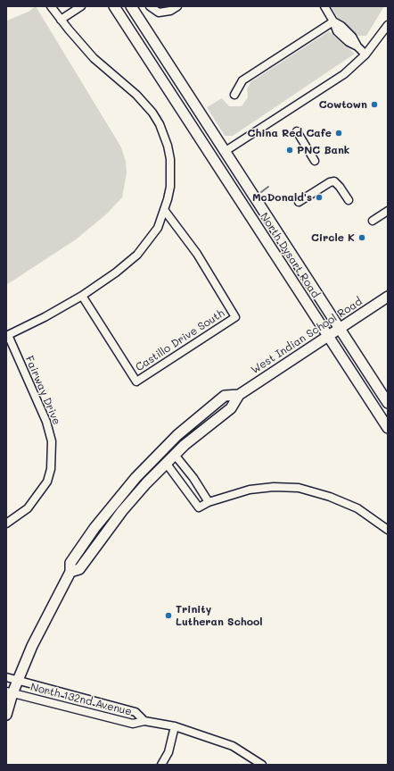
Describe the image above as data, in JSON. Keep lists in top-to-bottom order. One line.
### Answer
{"streets":{"main road":["North Dysart Road","West Indian School Road"],"street":["Castillo Drive South","Fairway Drive","North 132nd Avenue"]},"crossings":[["North Dysart Road","West Indian School Road"],["West Indian School Road","North 132nd Avenue"]],"places":["Cowtown","China Red Cafe","PNC Bank","McDonald's","Circle K","Trinity Lutheran School"]}
